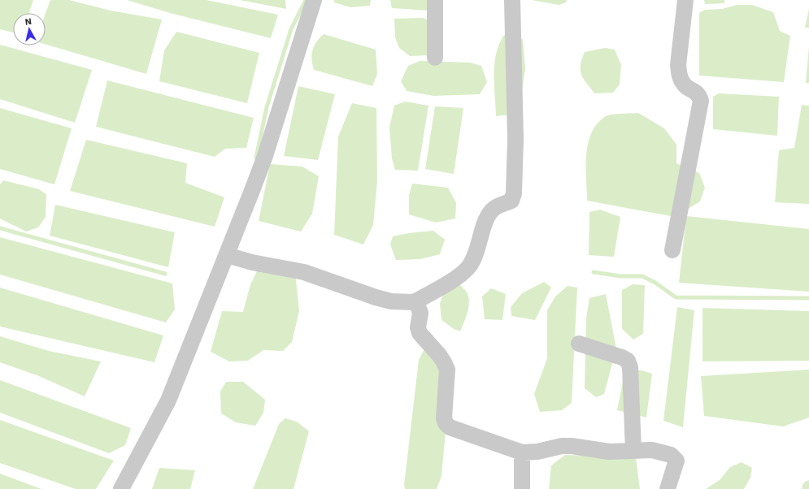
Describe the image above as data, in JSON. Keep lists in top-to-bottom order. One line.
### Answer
{"north":"top"}
